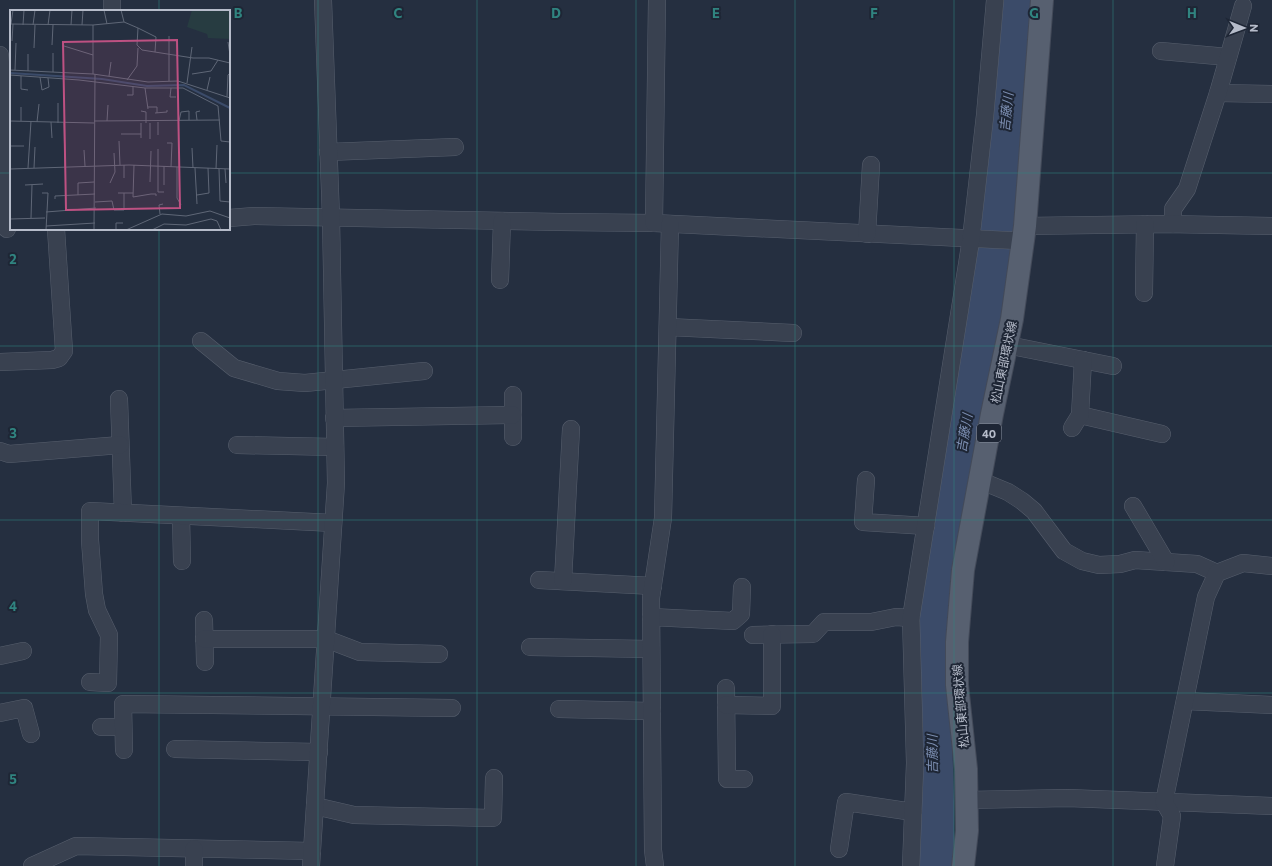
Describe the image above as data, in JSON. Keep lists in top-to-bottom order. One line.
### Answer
{"streets":{"main road":["松山東部環状線","40"]},"water":["吉藤川"],"north":"right","grid":{"columns":["B","C","D","E","F","G","H"],"rows":["2","3","4","5"]}}
